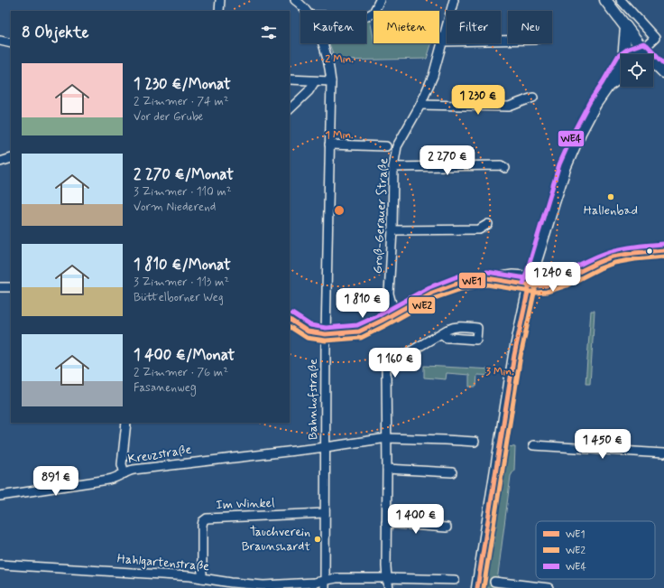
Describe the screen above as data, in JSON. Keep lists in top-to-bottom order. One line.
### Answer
{"streets":{"street":["Groß-Gerauer Straße","Bahnhofstraße","Kreuzstraße","Im Winkel","Hahlgartenstraße"]},"crossings":[["Bahnhofstraße","Kreuzstraße"],["Bahnhofstraße","Im Winkel"],["Bahnhofstraße","Hahlgartenstraße"],["Im Winkel","Hahlgartenstraße"]],"places":["Hallenbad","Tauchverein Braunshardt"],"lines":["transit line WE4","transit line WE1","transit line WE2"],"legend":["WE1","WE2","WE4"],"page":{"chip":["Kaufen","Mieten","Filter","Neu"],"heading":"8 Objekte","list":[{"name":"1 230 €/Monat","note":"2 Zimmer · 74 m² · Vor der Grube"},{"name":"2 270 €/Monat","note":"3 Zimmer · 110 m² · Vorm Niederend"},{"name":"1 810 €/Monat","note":"3 Zimmer · 113 m² · Büttelborner Weg"},{"name":"1 400 €/Monat","note":"2 Zimmer · 76 m² · Fasanenweg"}],"price":["1 230 €","2 270 €","1 240 €","1 810 €","1 160 €","1 450 €","891 €","1 400 €"]},"rings":["2 Min.","1 Min.","3 Min."]}
